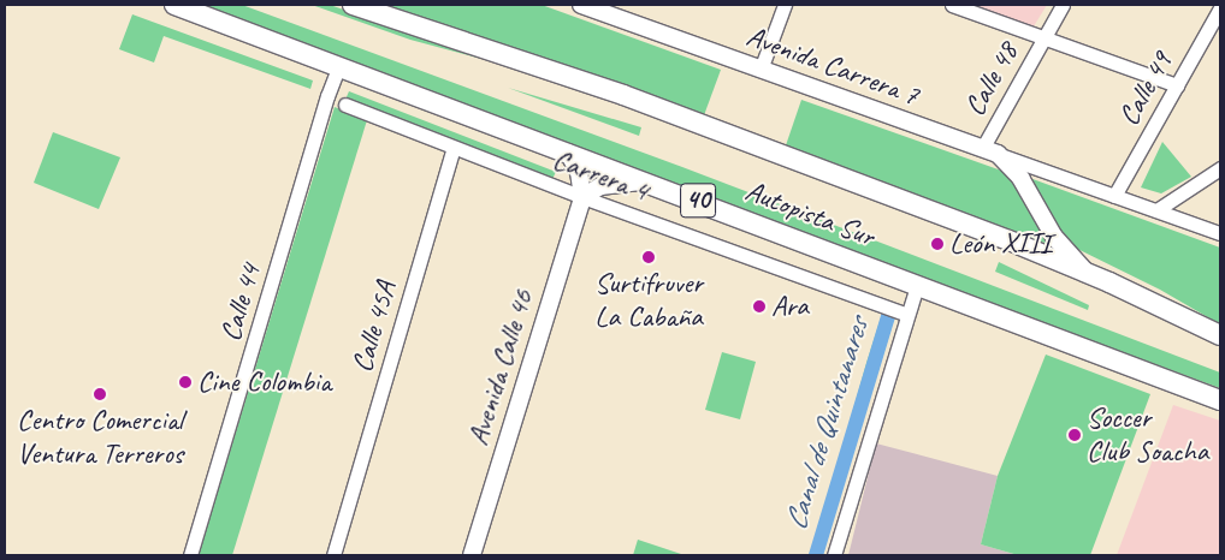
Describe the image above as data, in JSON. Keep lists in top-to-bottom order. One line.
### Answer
{"streets":{"highway":["40","Autopista Sur"],"main road":["Avenida Carrera 7","Avenida Calle 46"],"street":["Calle 48","Calle 49","Carrera 4","Calle 44","Calle 45A"]},"crossings":[["Avenida Carrera 7","Calle 48"],["Avenida Carrera 7","Calle 49"],["Avenida Carrera 7","Autopista Sur"],["Carrera 4","Calle 45A"],["Carrera 4","Avenida Calle 46"],["Autopista Sur","Calle 44"]],"water":["Canal de Quintanares"],"places":["León XIII","Surtifruver La Cabaña","Ara","Cine Colombia","Centro Comercial Ventura Terreros","Soccer Club Soacha"]}
